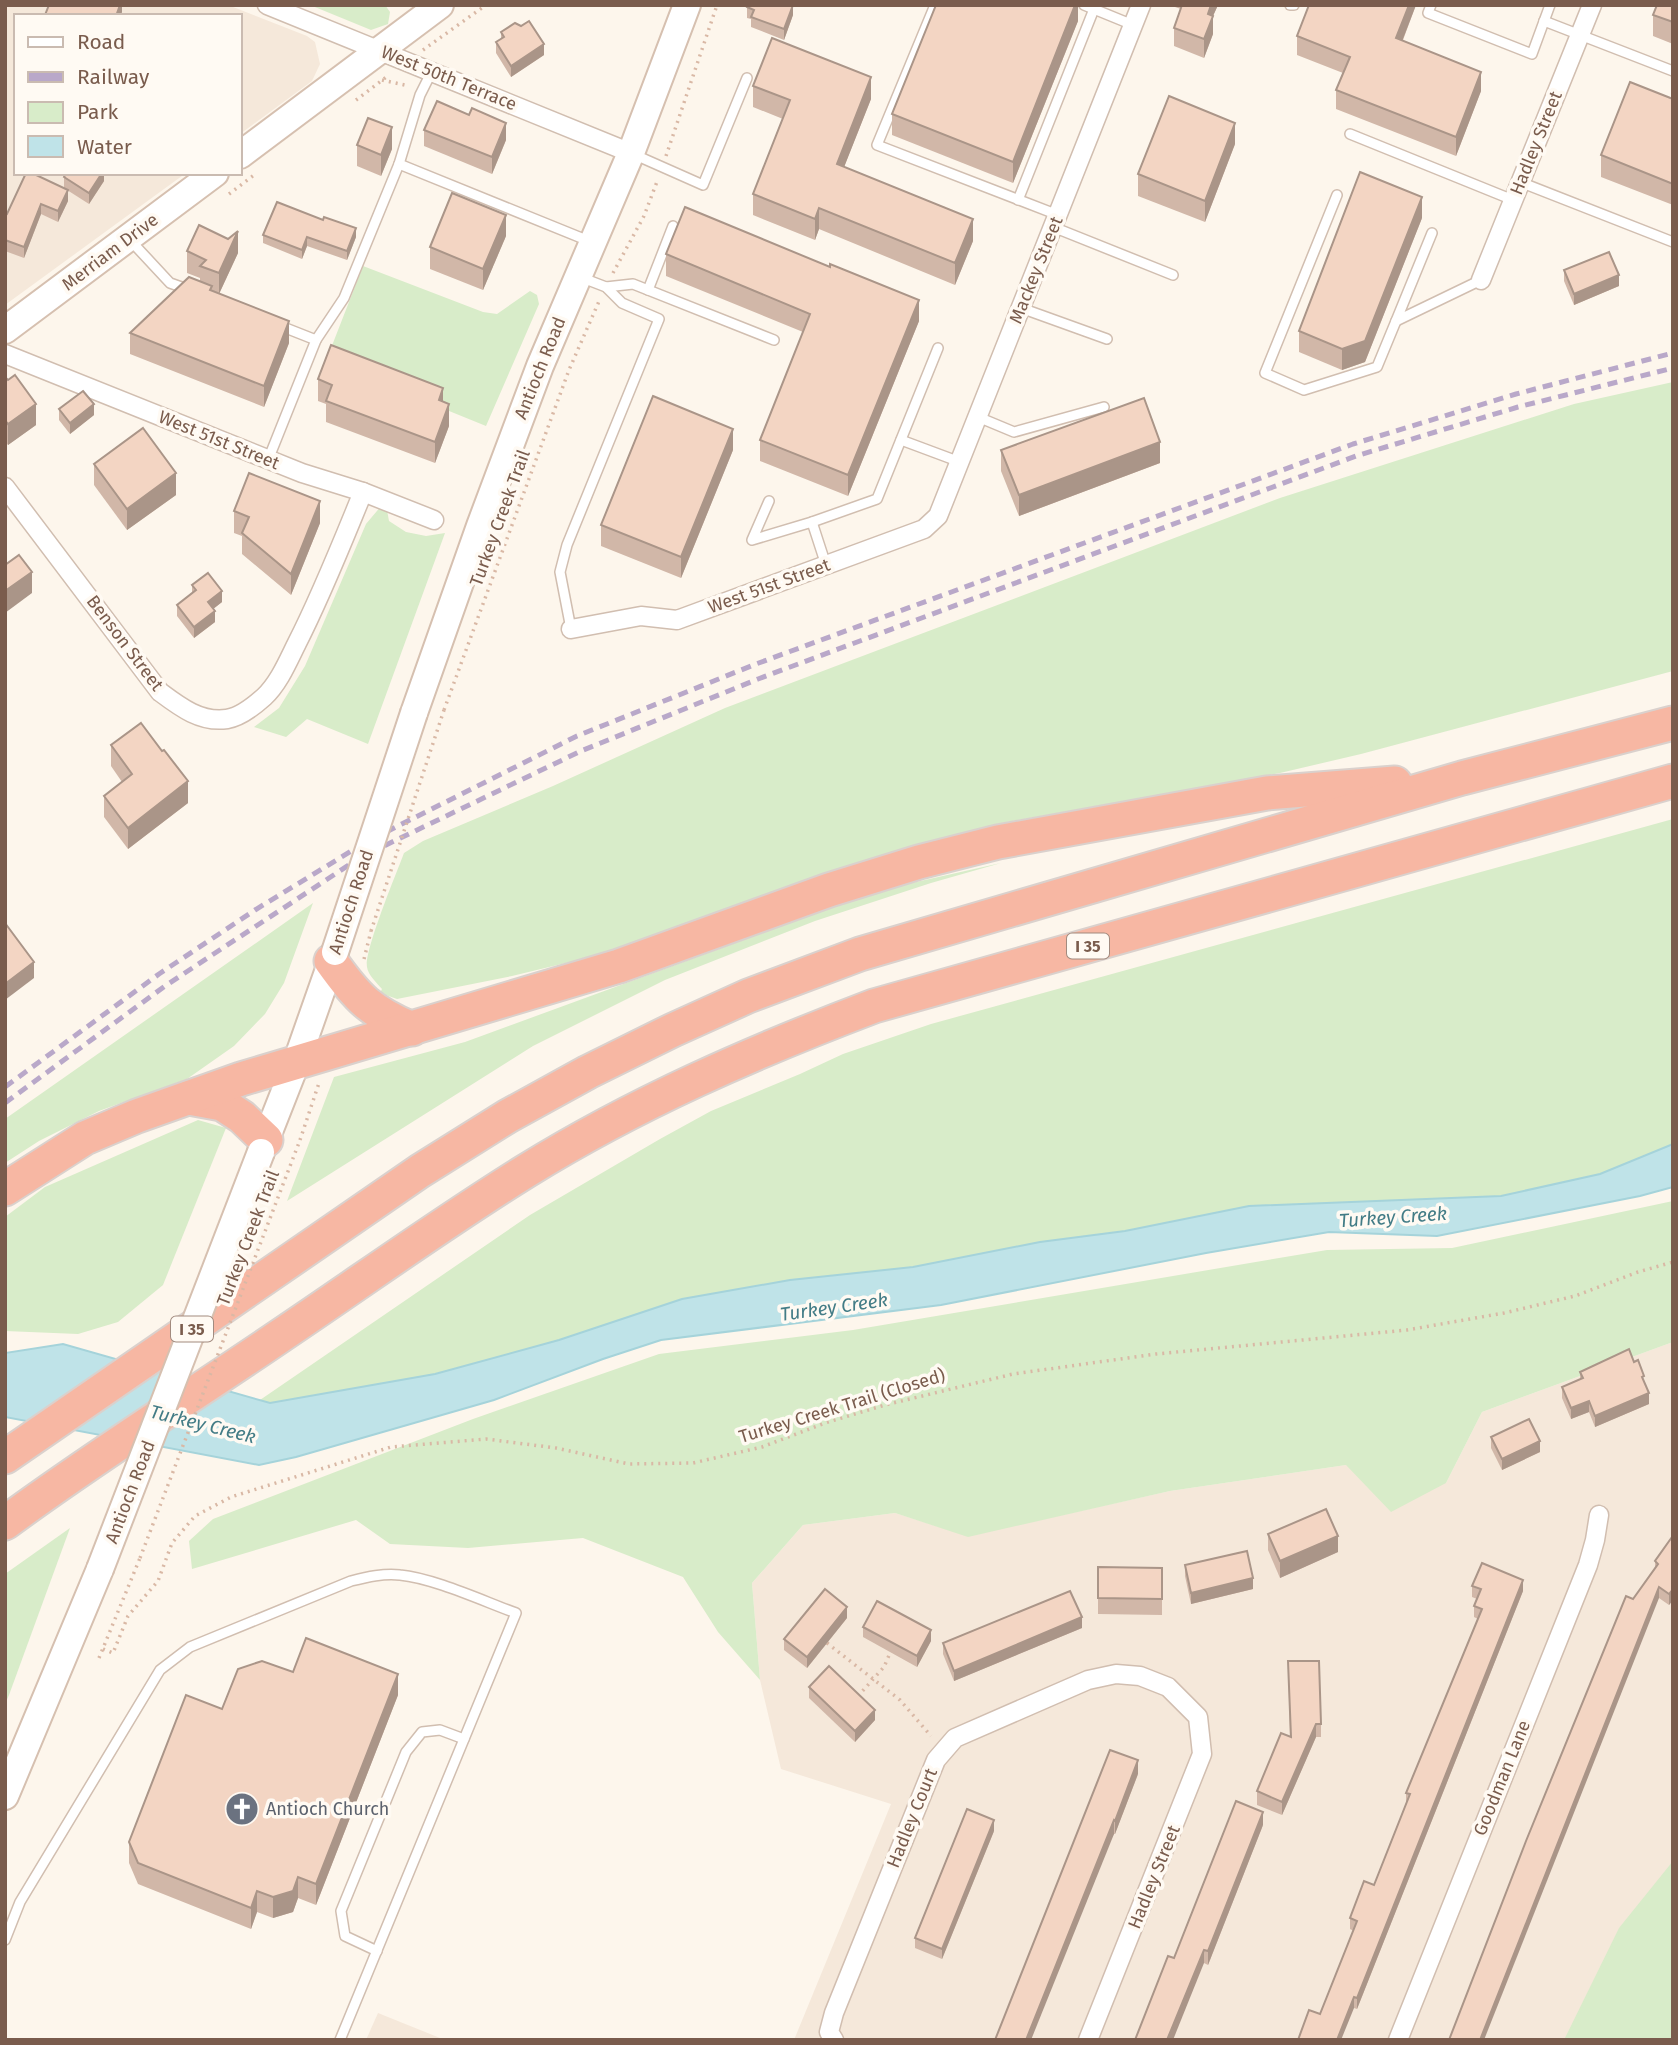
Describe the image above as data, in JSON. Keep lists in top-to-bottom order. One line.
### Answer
{"streets":{"highway":["I 35"],"main road":["Merriam Drive","Antioch Road"],"street":["West 50th Terrace","Hadley Street","Mackey Street","West 51st Street","Benson Street","Goodman Lane","Hadley Court"],"path":["Turkey Creek Trail","Turkey Creek Trail (Closed)"]},"crossings":[["West 50th Terrace","Antioch Road"],["Hadley Street","Hadley Court"],["Mackey Street","West 51st Street"],["West 51st Street","Benson Street"],["Turkey Creek Trail","Turkey Creek Trail (Closed)"]],"water":["Turkey Creek"],"places":{"church":["Antioch Church"]},"legend":["Road","Railway","Park","Water"]}
